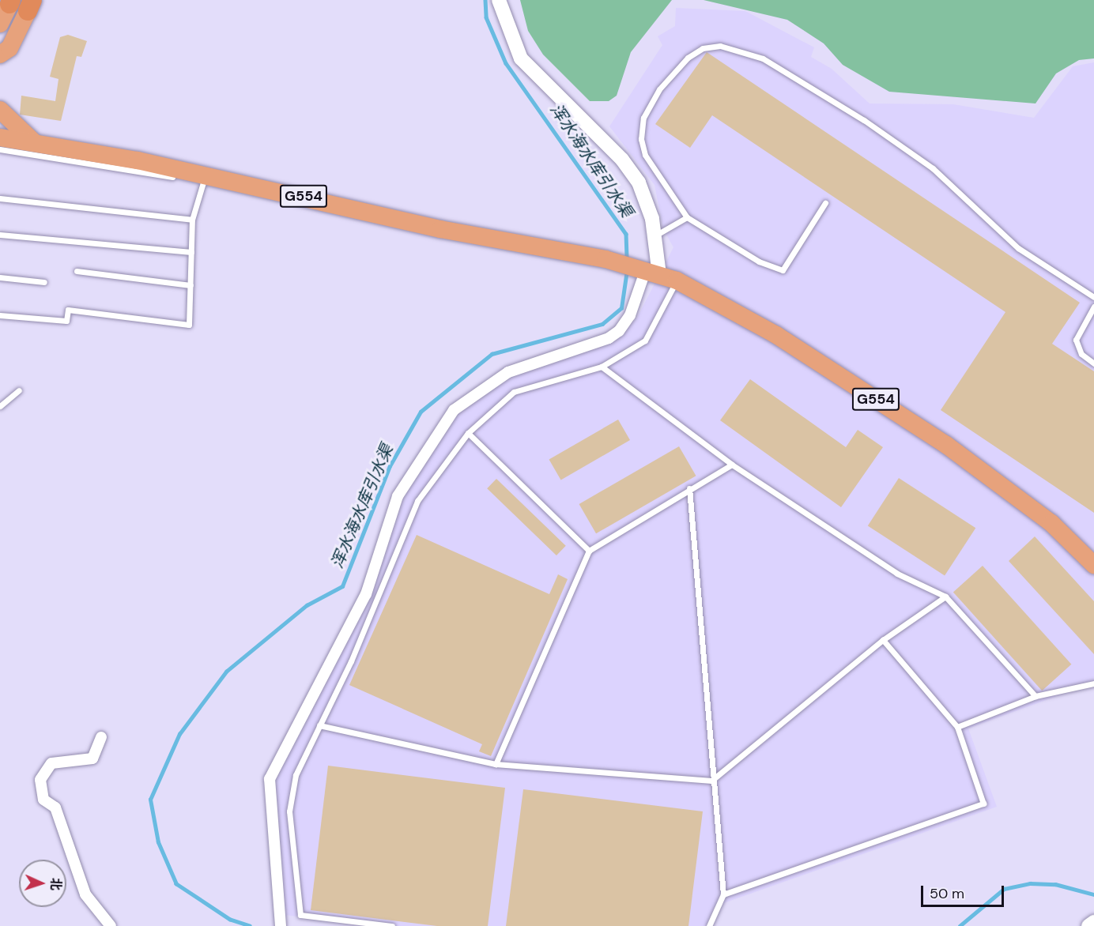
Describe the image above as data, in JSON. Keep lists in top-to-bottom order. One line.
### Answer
{"streets":{"highway":["G554"]},"water":["浑水海水库引水渠"],"scale_bar":"50 m","north":"right"}
